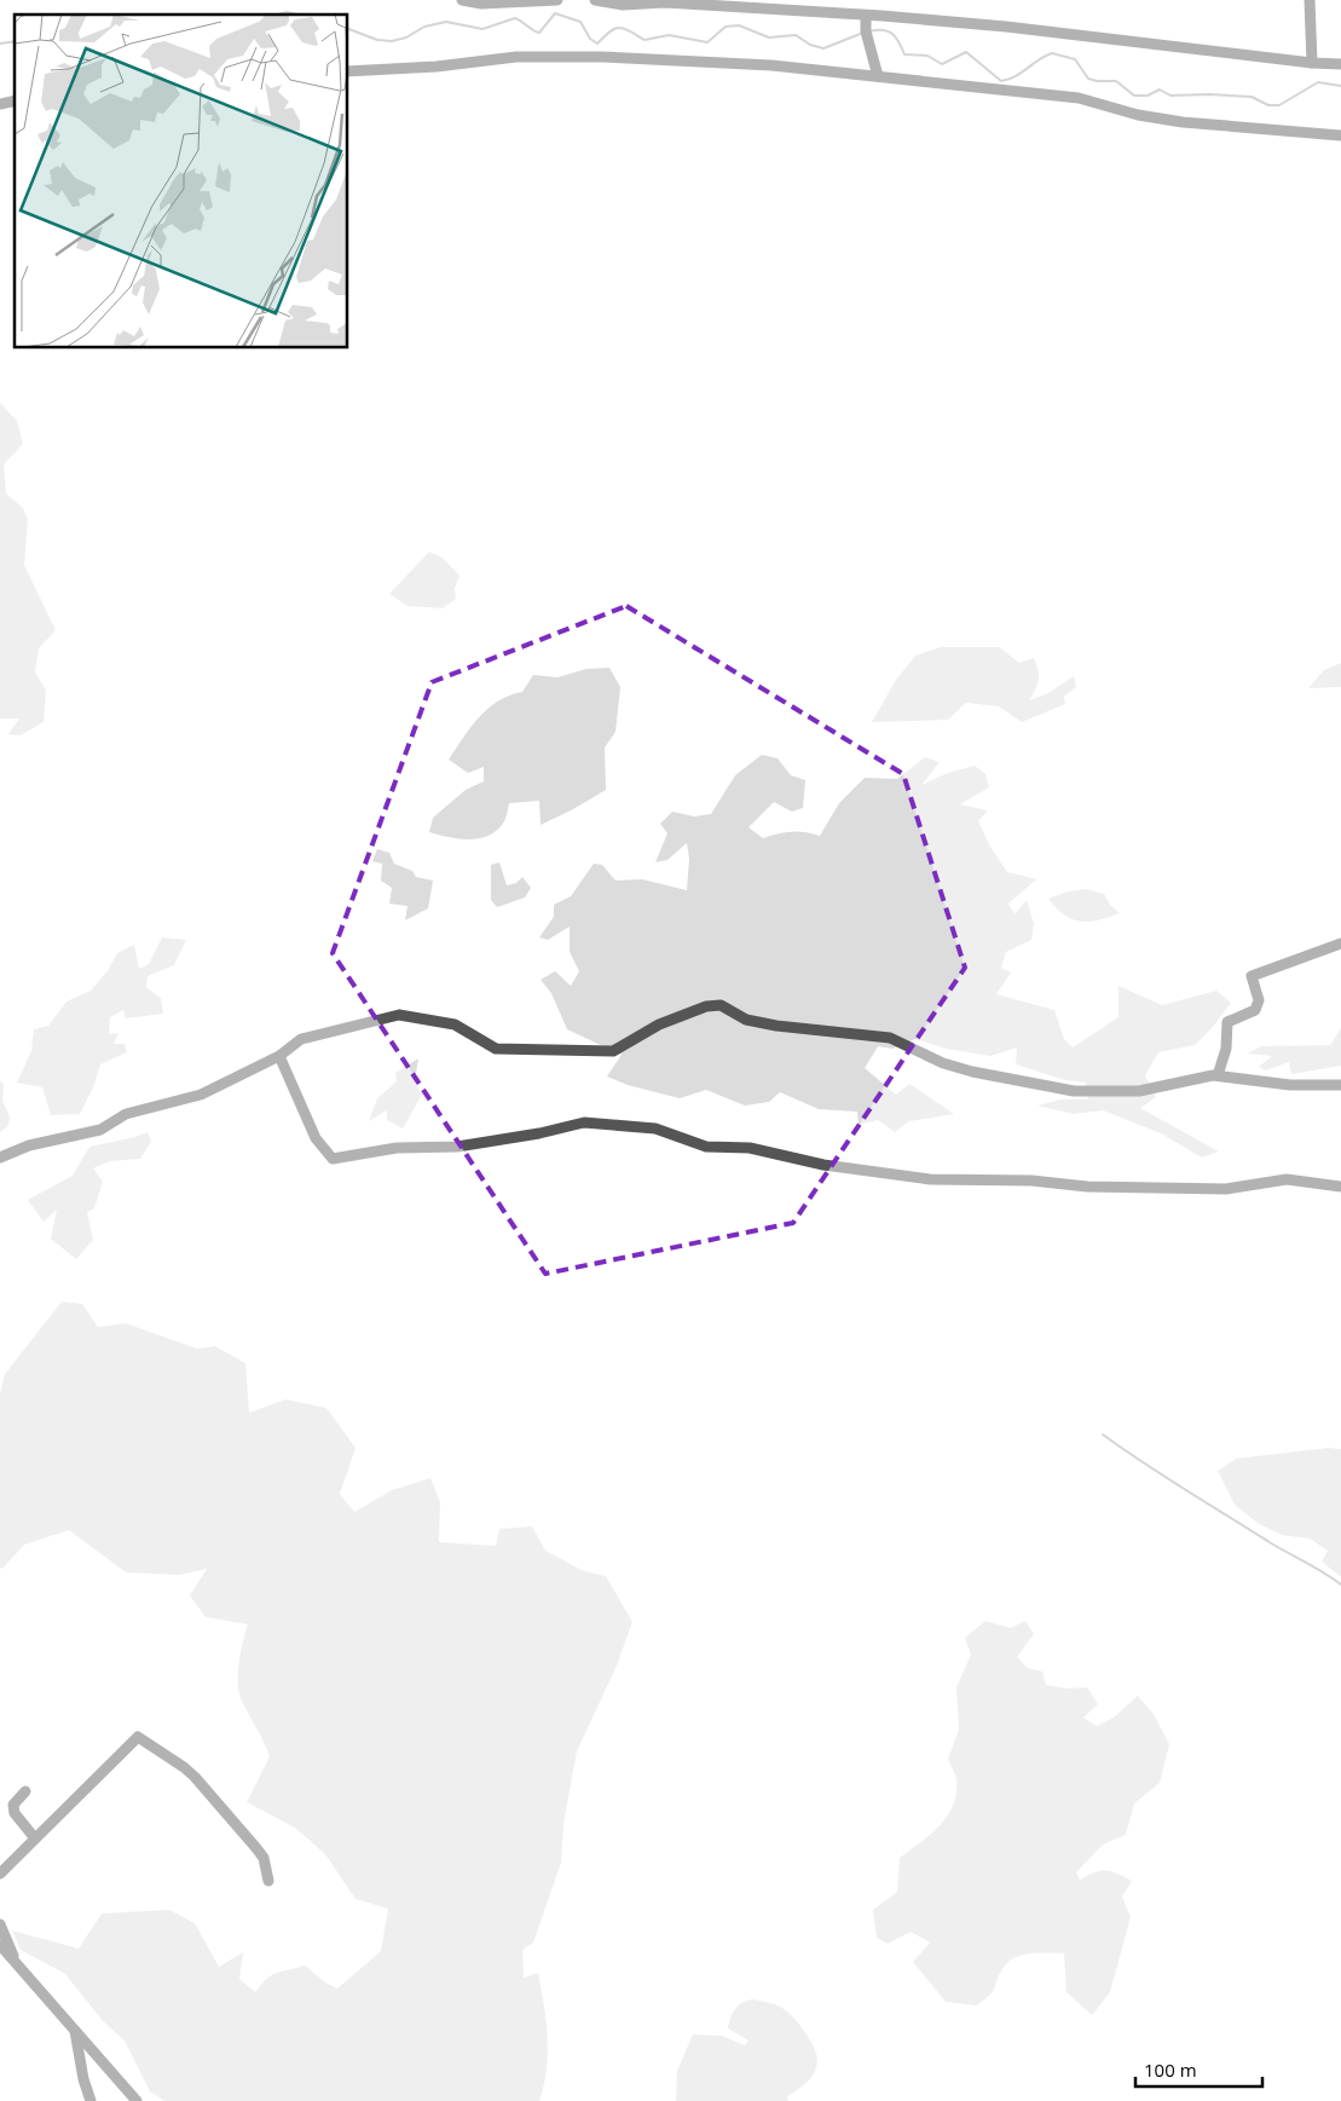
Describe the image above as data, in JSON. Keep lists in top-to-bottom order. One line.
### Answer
{"scale_bar":"100 m"}
